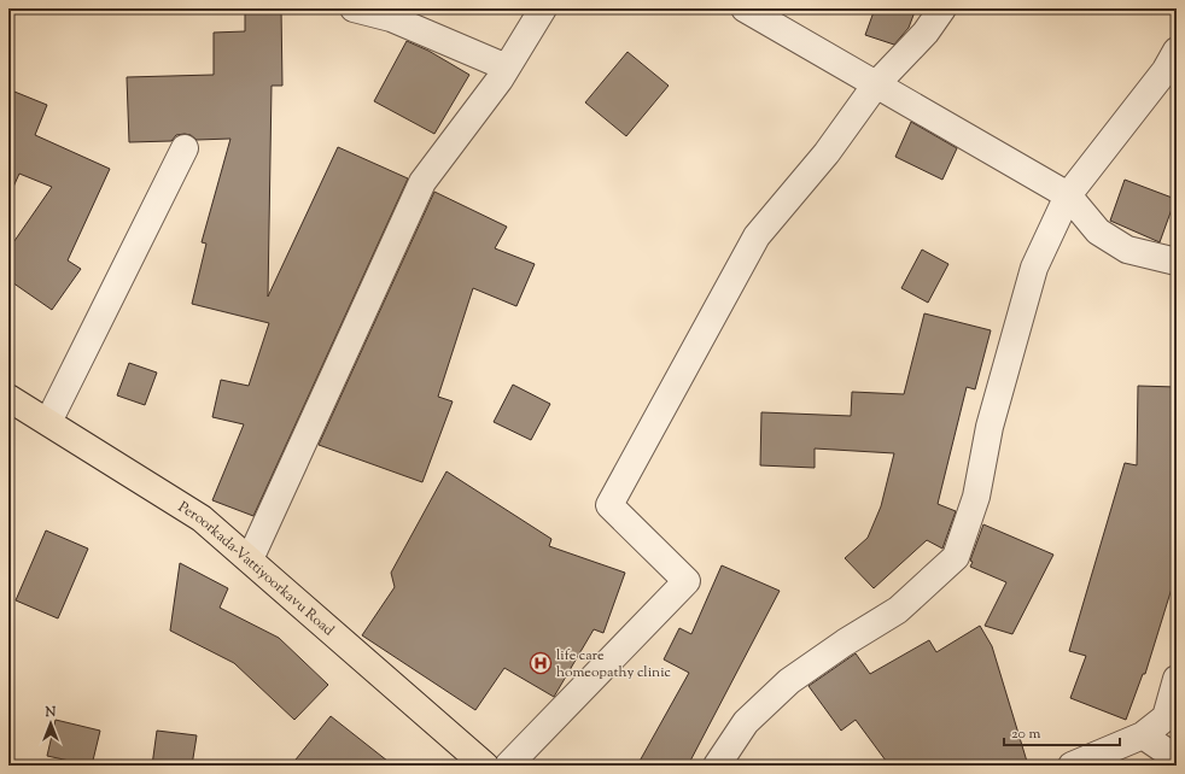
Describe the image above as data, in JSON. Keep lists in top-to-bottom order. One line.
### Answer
{"streets":{"main road":["Peroorkada-Vattiyoorkavu Road"]},"places":{"hospital":["life care homeopathy clinic"]},"scale_bar":"20 m","north":"top"}
